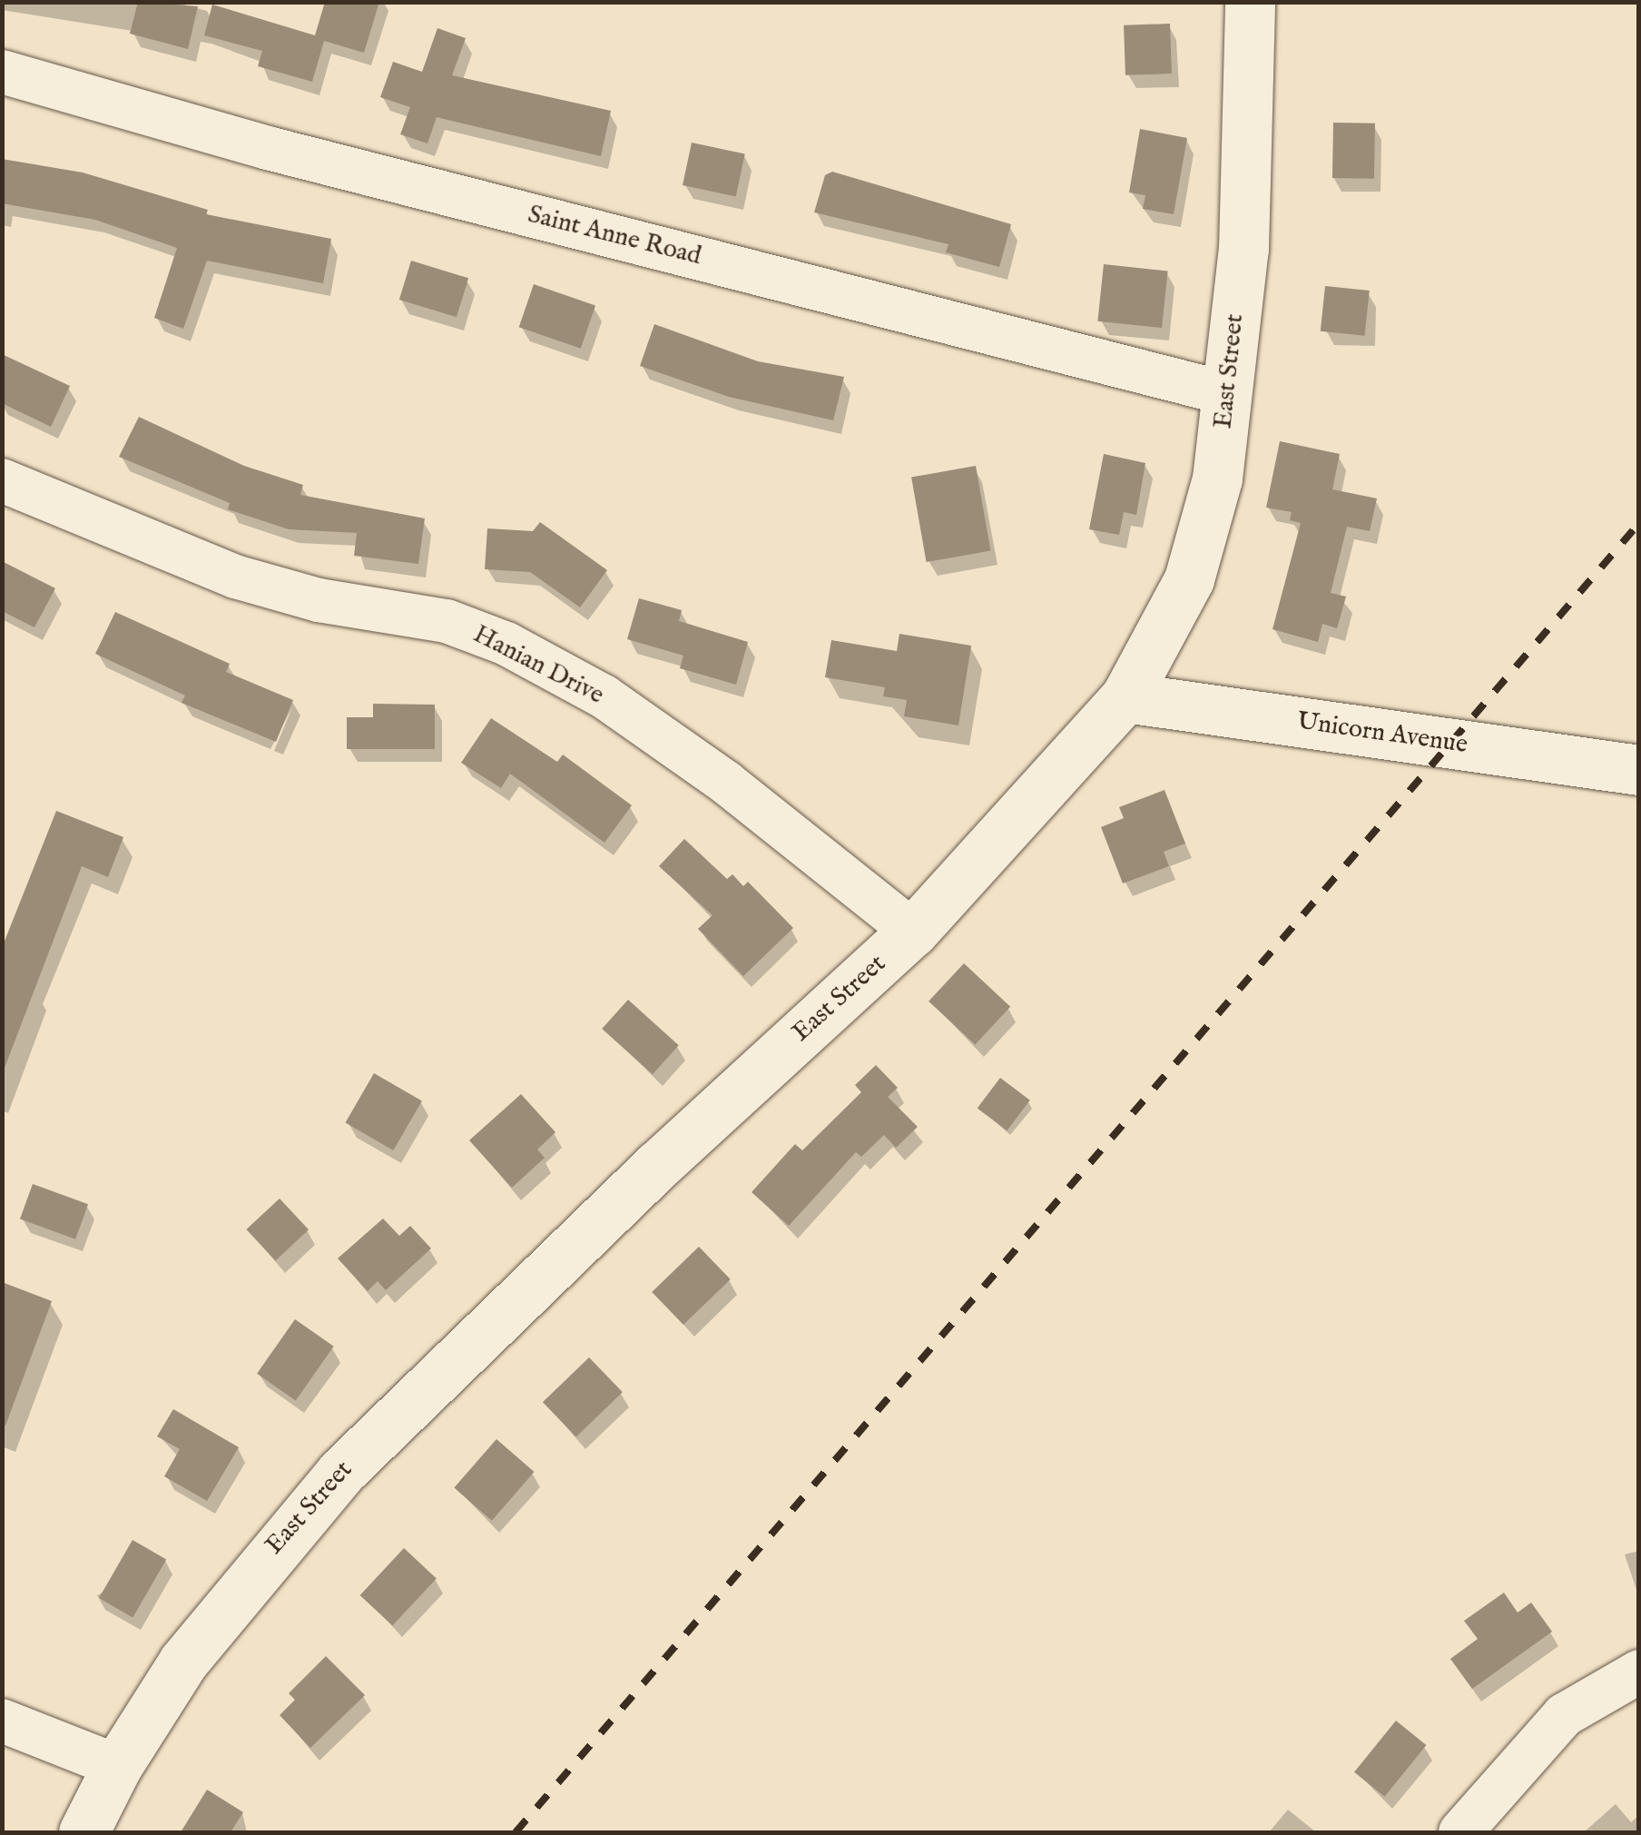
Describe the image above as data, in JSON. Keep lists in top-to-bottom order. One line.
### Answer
{"streets":{"street":["Saint Anne Road","East Street","Hanian Drive","Unicorn Avenue"]},"crossings":[["Saint Anne Road","East Street"],["East Street","Hanian Drive"],["East Street","Unicorn Avenue"]]}
